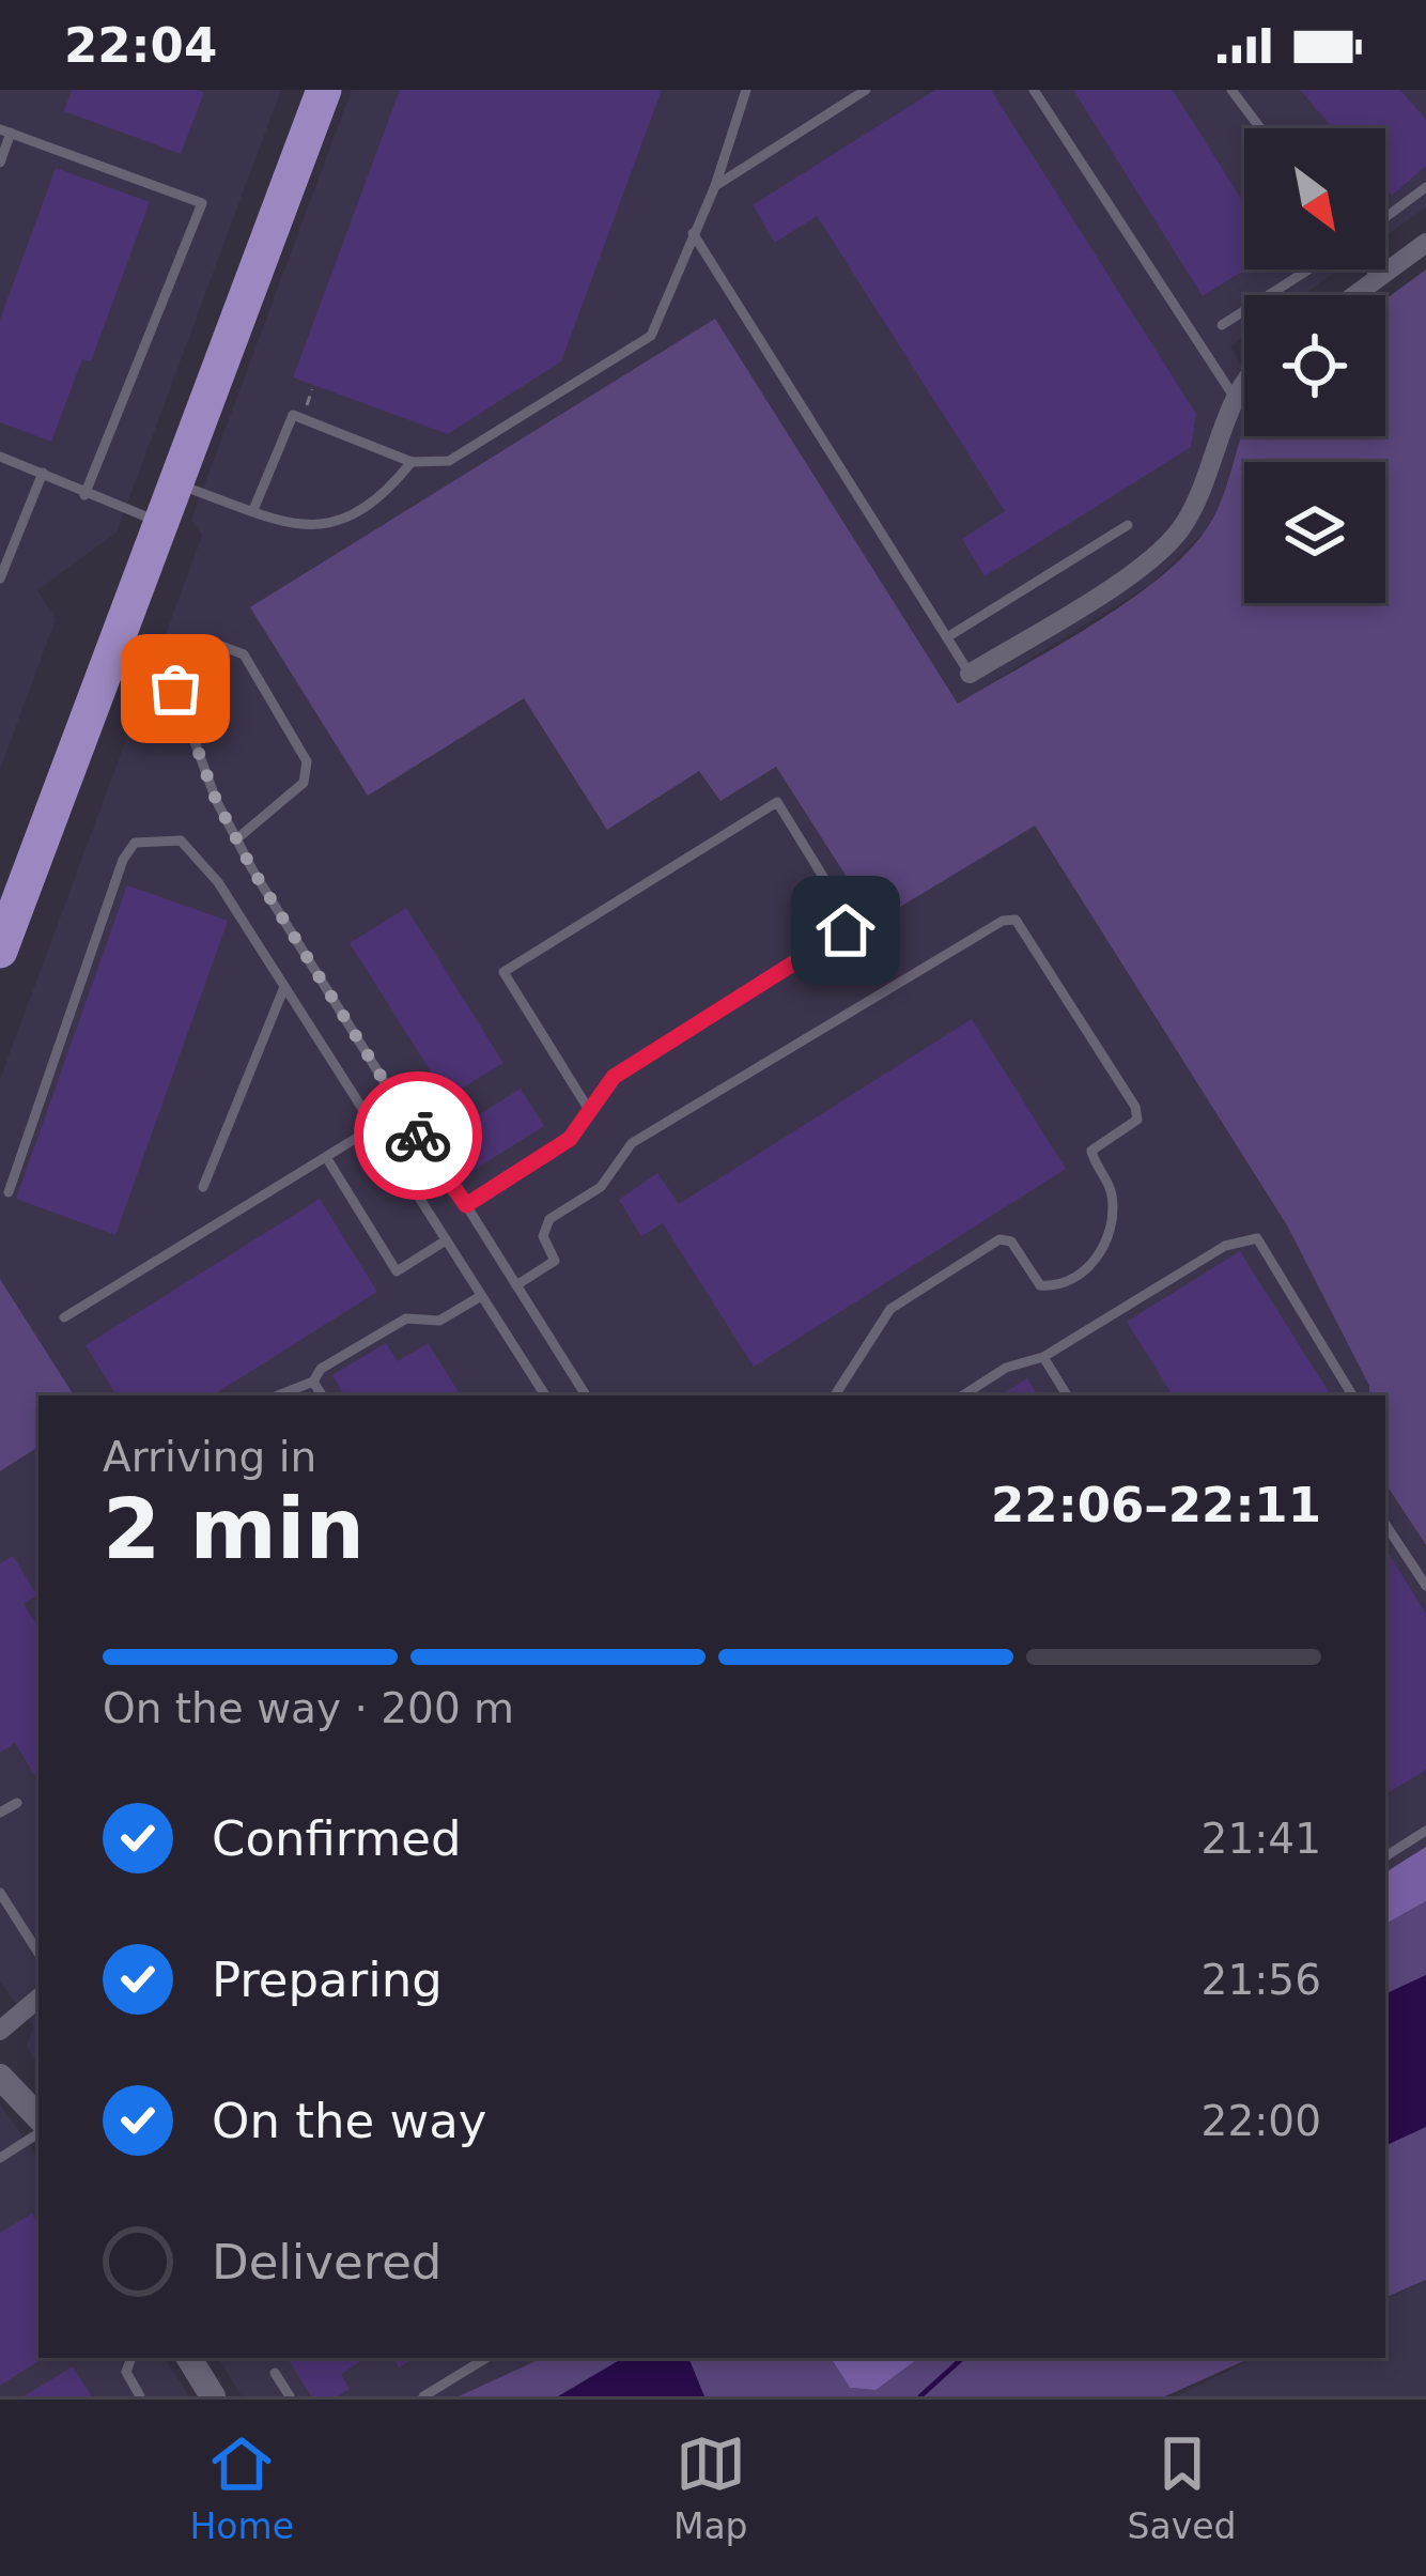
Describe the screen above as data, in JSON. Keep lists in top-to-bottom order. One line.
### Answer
{"north":"bottom right","page":{"status":"22:04","heading":["2 min","Arriving in","22:06–22:11"],"bar":"On the way · 200 m","list":[["Confirmed","21:41"],["Preparing","21:56"],["On the way","22:00"],"Delivered"],"tabs":["Home","Map","Saved"]}}
